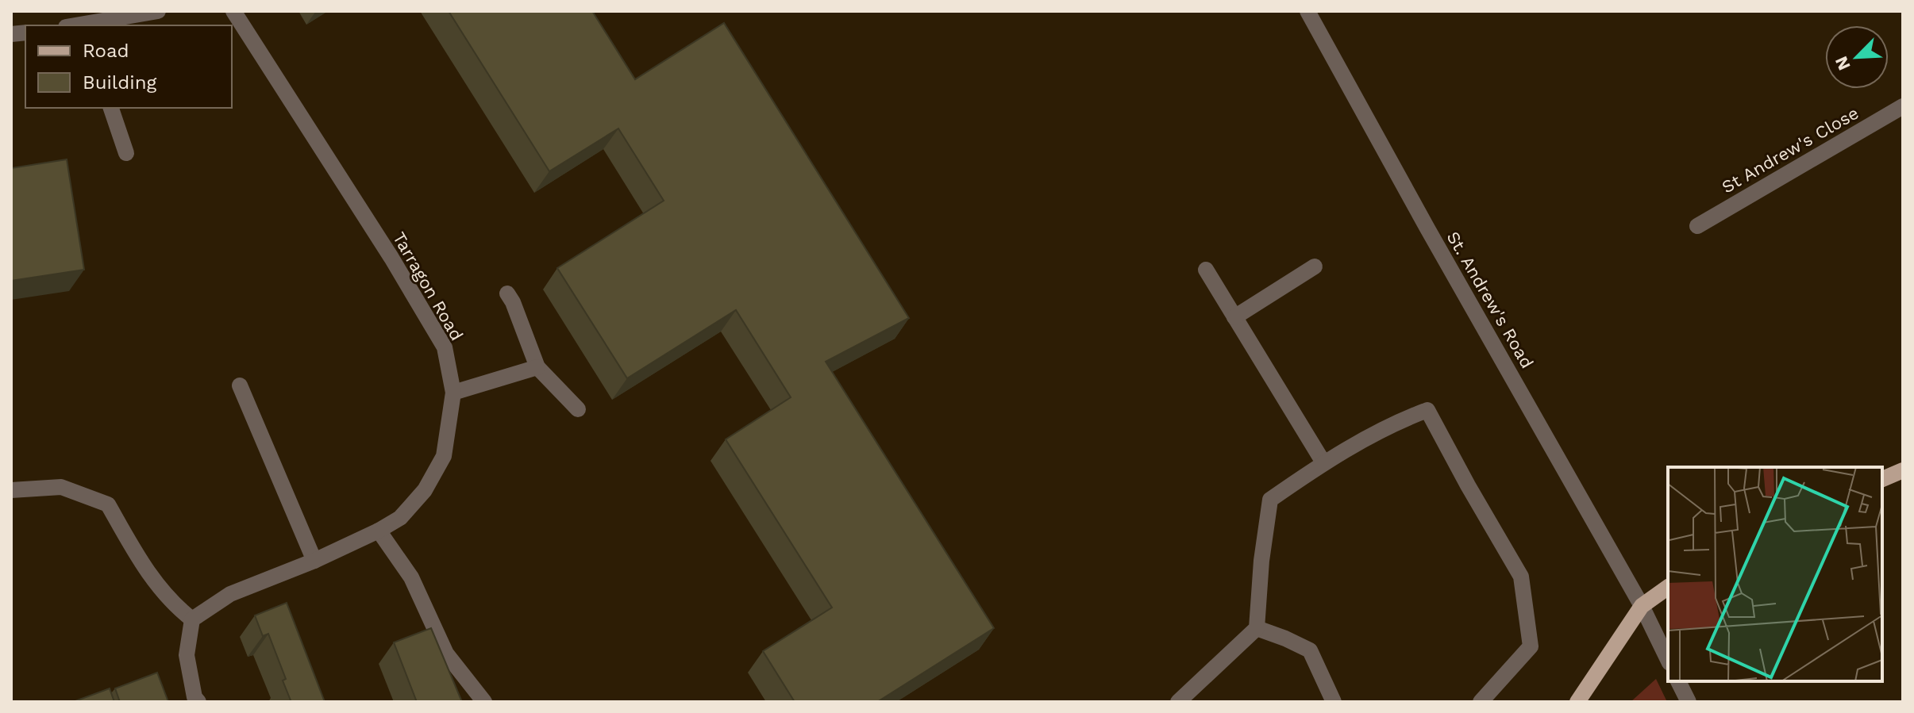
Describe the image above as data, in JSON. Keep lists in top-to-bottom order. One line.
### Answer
{"streets":{"street":["St Andrew's Close","Tarragon Road","St. Andrew's Road"]},"legend":["Road","Building"],"north":"bottom left"}
